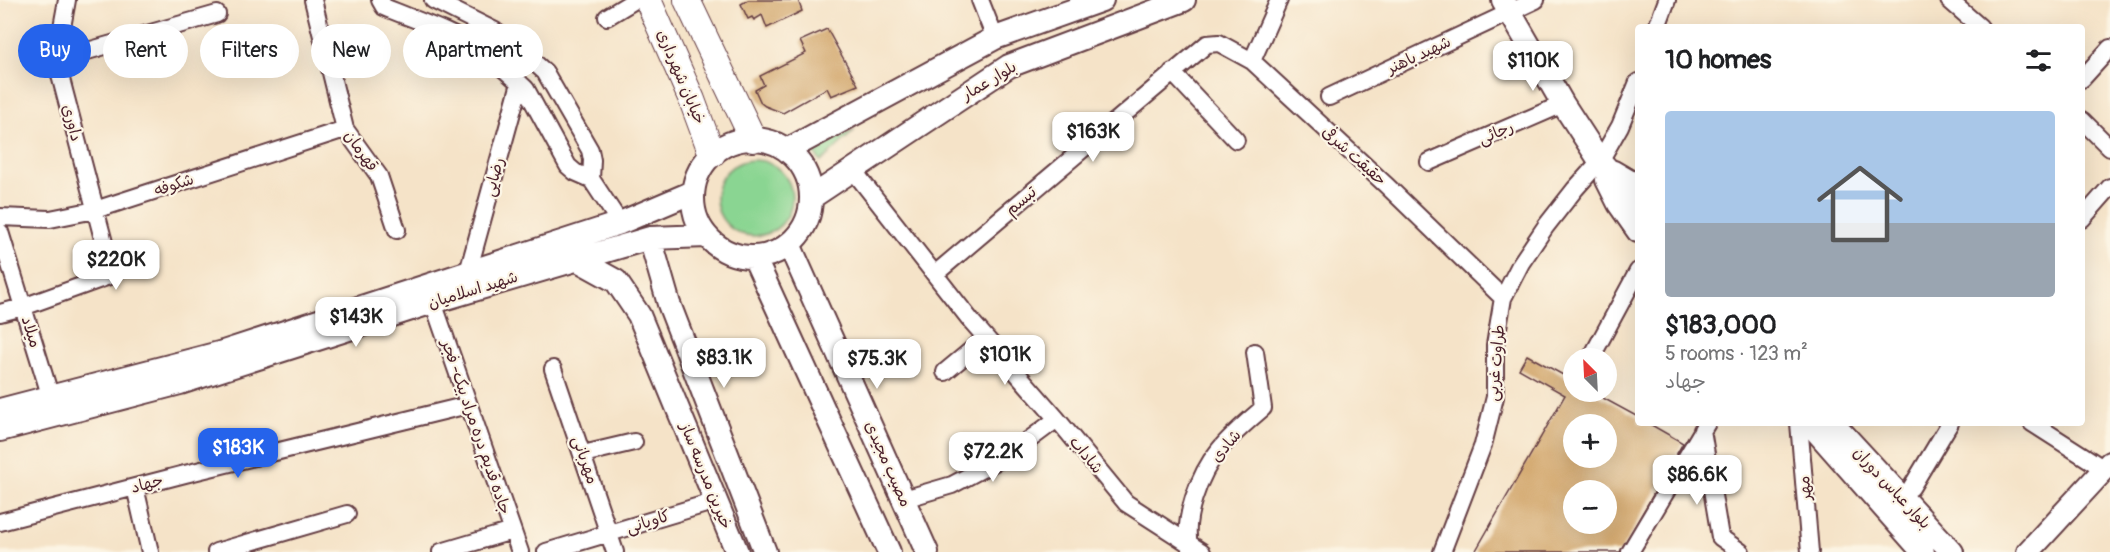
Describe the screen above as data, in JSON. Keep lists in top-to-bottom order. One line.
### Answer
{"streets":{"main road":["خیابان شهرداری","بلوار عمار","شهید اسلامیان","مصیب مجیدی","خیرین مدرسه ساز","بلوار عباس دوران"],"street":["شهید باهنر","داوری","رجائی","قهرمان","حقیقت شرفی","رضایی","شکوفه","تبسم","میلاد","طراوت غربی","جاده قدیم دره مراد بیک- فجر","شادی","شاداب","مهربانی","جهاد","مهر","کاویانی"]},"crossings":[["خیابان شهرداری","بلوار عمار"],["خیابان شهرداری","شهید اسلامیان"],["خیابان شهرداری","مصیب مجیدی"],["بلوار عمار","شهید اسلامیان"],["بلوار عمار","شاداب"],["بلوار عمار","مصیب مجیدی"],["داوری","شکوفه"],["داوری","میلاد"],["قهرمان","شکوفه"],["حقیقت شرفی","تبسم"],["حقیقت شرفی","طراوت غربی"],["رضایی","شهید اسلامیان"],["تبسم","شاداب"],["شهید اسلامیان","میلاد"],["شهید اسلامیان","جاده قدیم دره مراد بیک- فجر"],["شهید اسلامیان","مصیب مجیدی"],["شهید اسلامیان","خیرین مدرسه ساز"],["جاده قدیم دره مراد بیک- فجر","جهاد"],["شادی","شاداب"],["مهربانی","کاویانی"],["خیرین مدرسه ساز","کاویانی"]],"north":"top left","page":{"chip":["Buy","Rent","Filters","New","Apartment"],"heading":"10 homes","price":["$110K","$163K","$220K","$143K","$101K","$83.1K","$75.3K","$183K","$72.2K","$86.6K"],"list":[{"name":"$183,000","note":"5 rooms · 123 m² · جهاد"}],"map_buttons":["+","−"]}}
